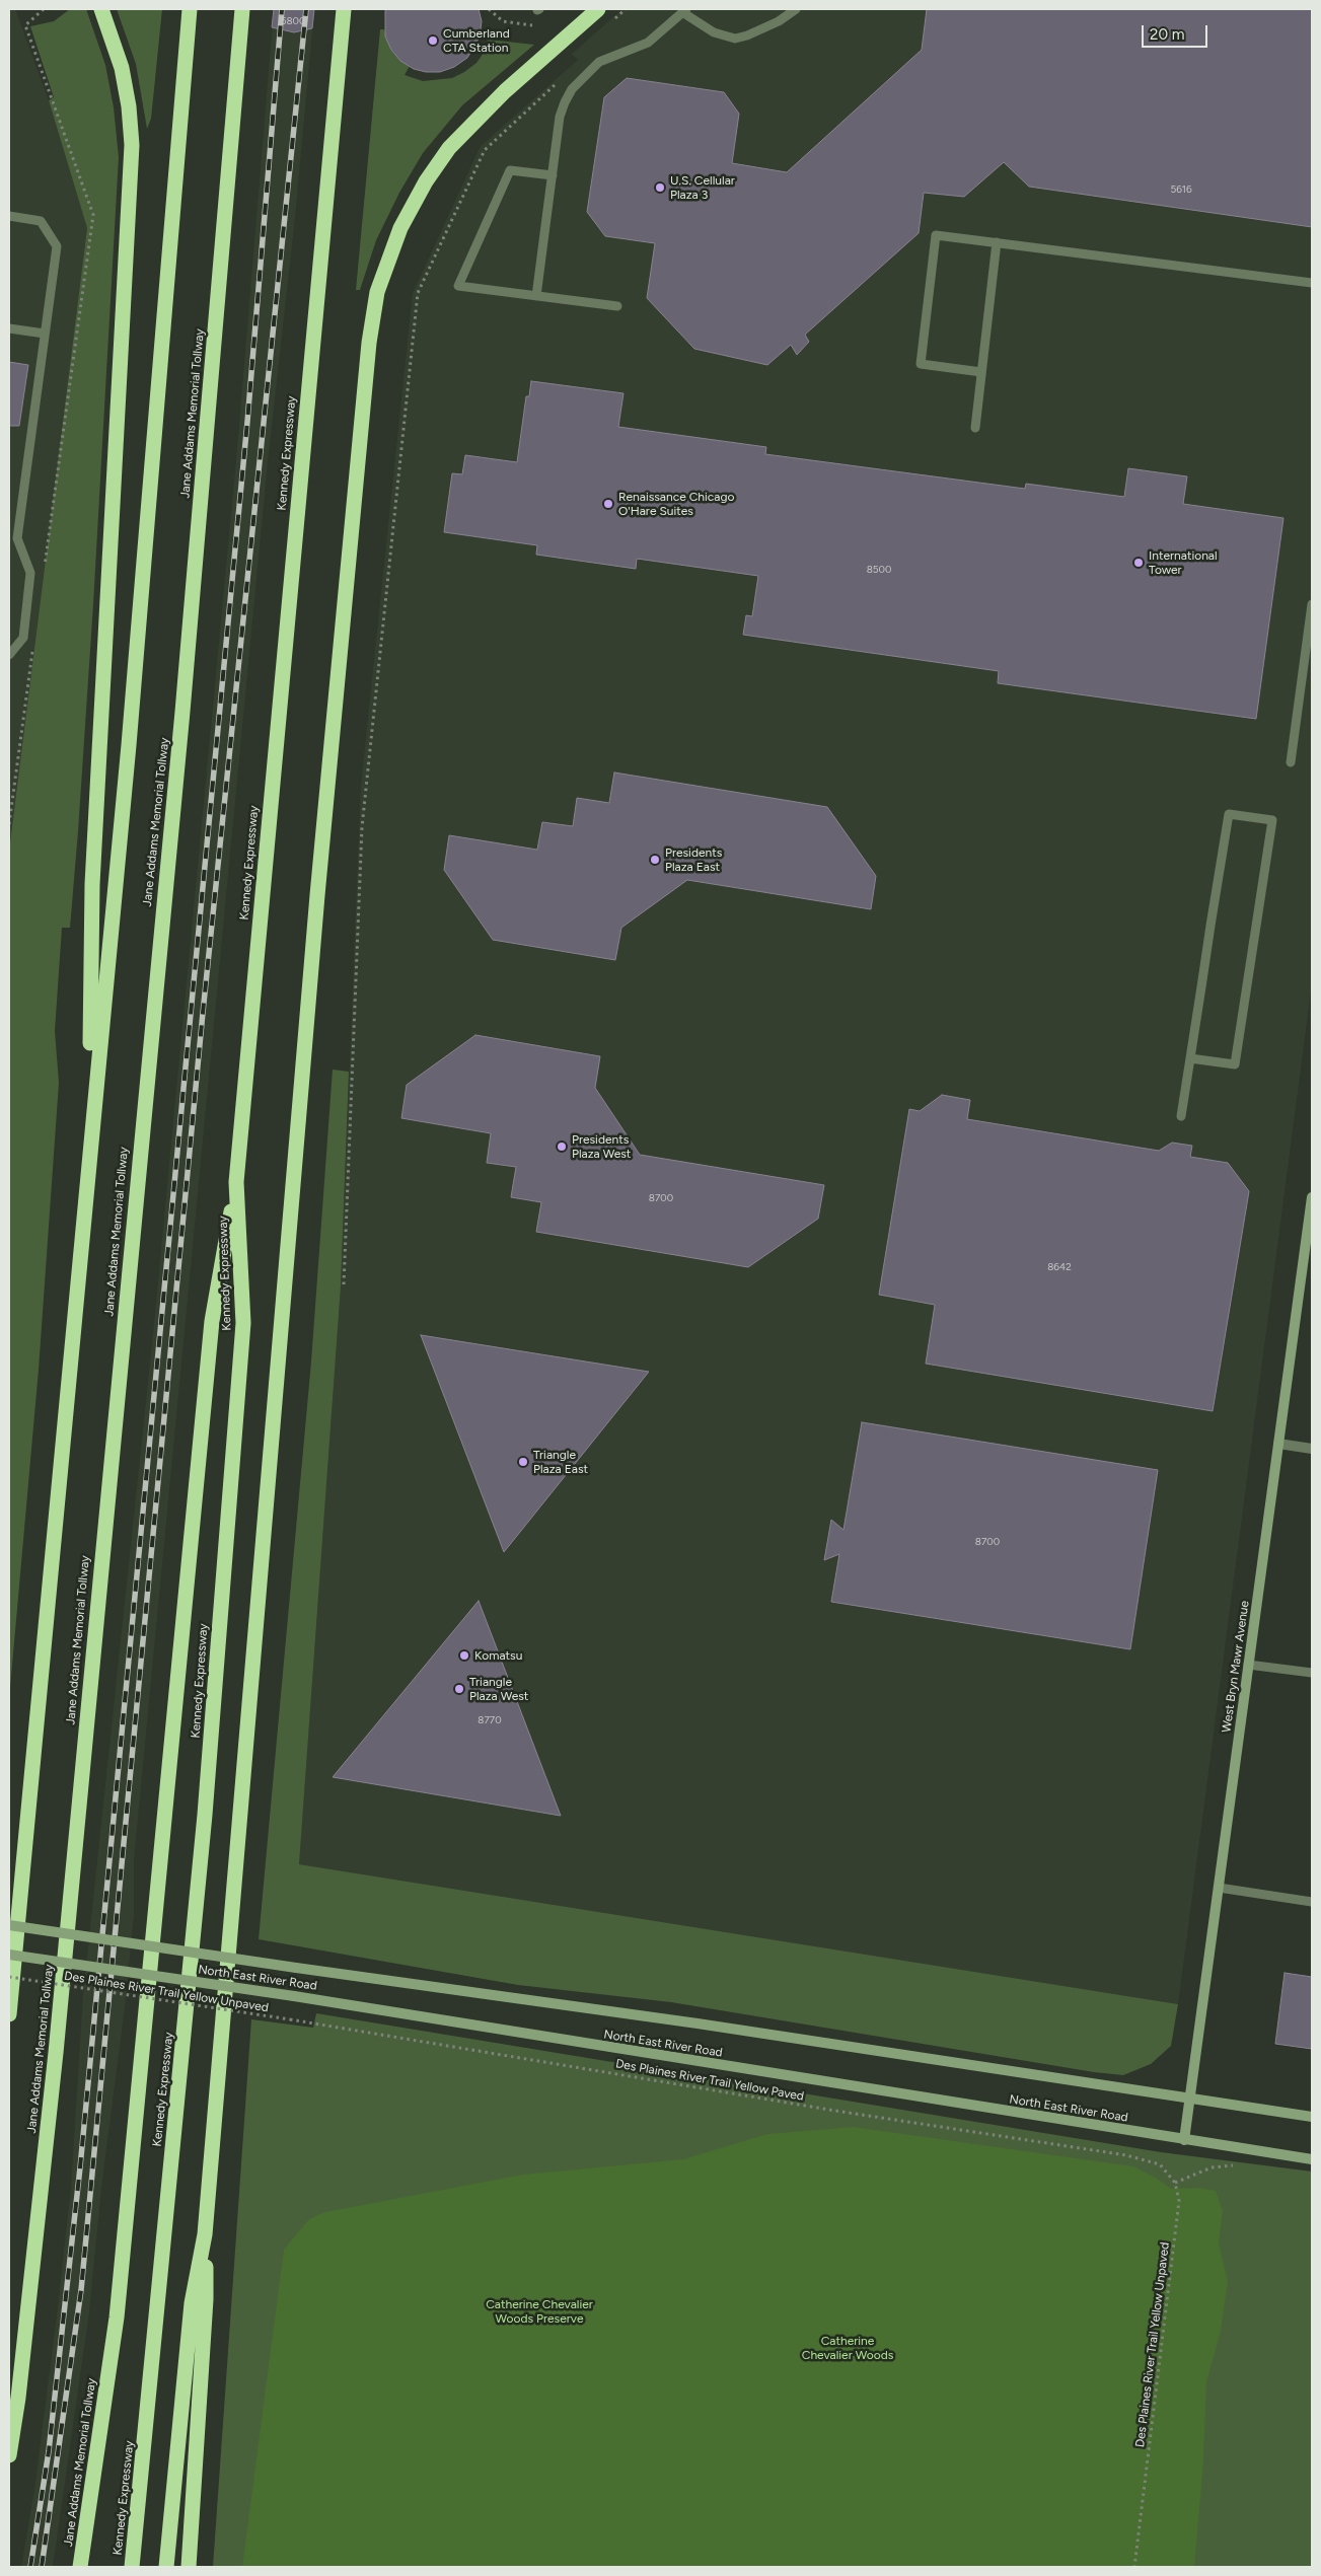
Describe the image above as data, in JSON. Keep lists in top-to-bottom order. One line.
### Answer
{"streets":{"highway":["Jane Addams Memorial Tollway","Kennedy Expressway"],"main road":["West Bryn Mawr Avenue","North East River Road"],"path":["Des Plaines River Trail Yellow Unpaved","Des Plaines River Trail Yellow Paved"]},"crossings":[["Jane Addams Memorial Tollway","Kennedy Expressway"],["West Bryn Mawr Avenue","North East River Road"],["Des Plaines River Trail Yellow Unpaved","Des Plaines River Trail Yellow Paved"]],"parks":["Catherine Chevalier Woods Preserve","Catherine Chevalier Woods"],"places":["Cumberland CTA Station","U.S. Cellular Plaza 3","Renaissance Chicago O'Hare Suites","International Tower","Presidents Plaza East","Presidents Plaza West","Triangle Plaza East","Komatsu","Triangle Plaza West"],"house_numbers":["5800","5616","8500","8700","8642","8700","8770"],"scale_bar":"20 m"}
